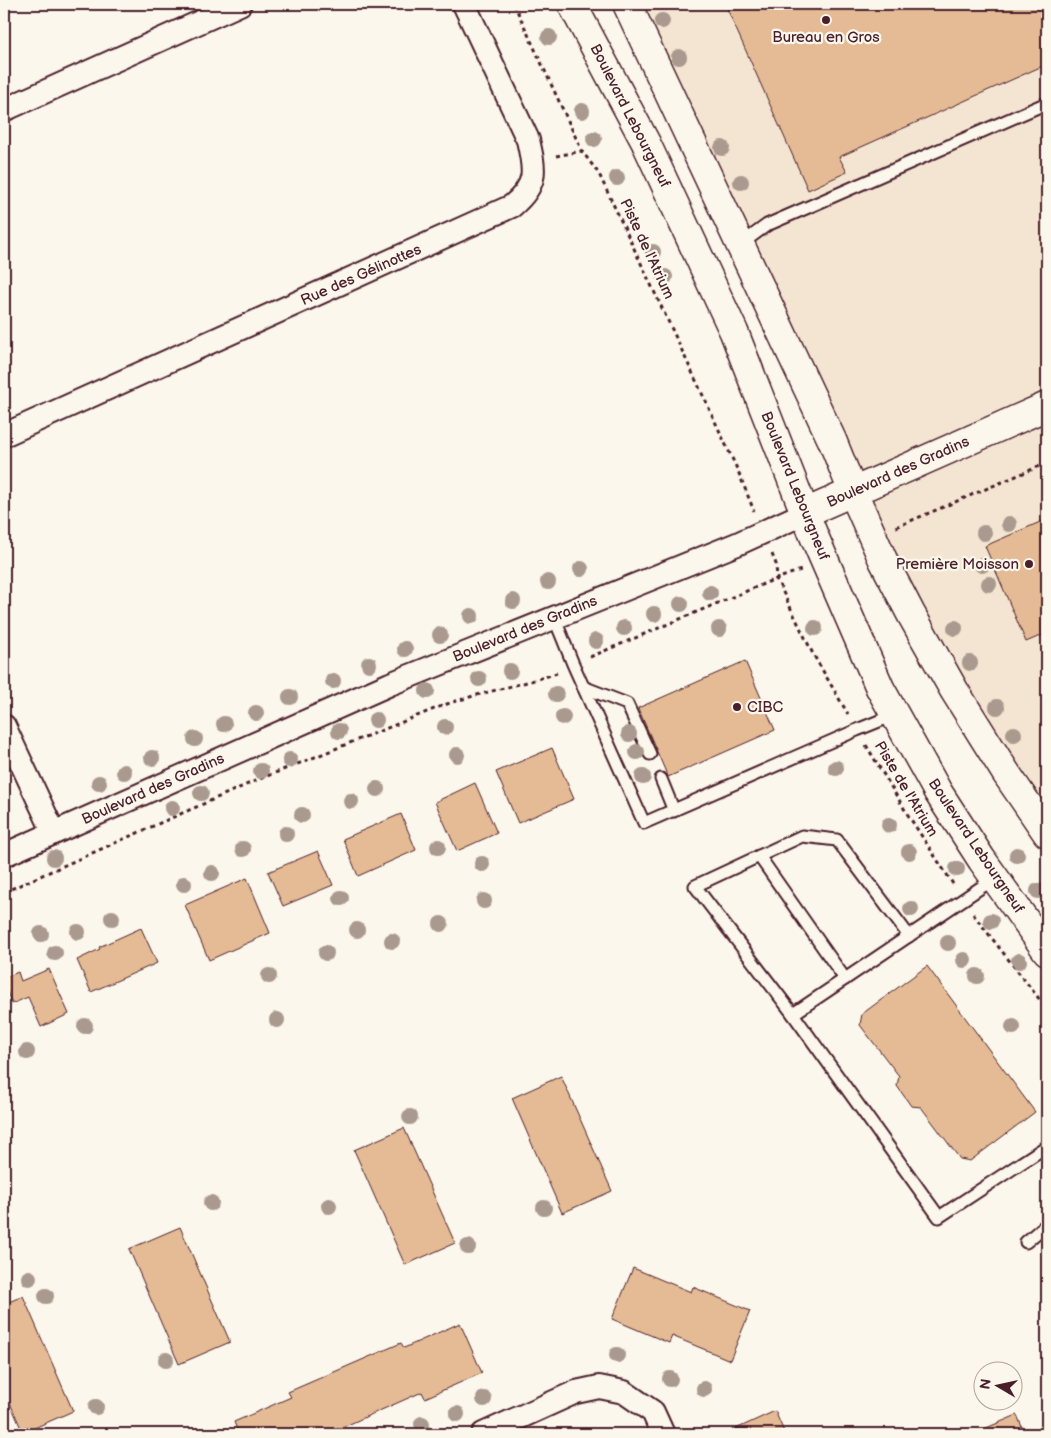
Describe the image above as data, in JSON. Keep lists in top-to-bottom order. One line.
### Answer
{"streets":{"main road":["Boulevard Lebourgneuf","Boulevard des Gradins"],"street":["Rue des Gélinottes"],"path":["Piste de l'Atrium"]},"crossings":[["Boulevard Lebourgneuf","Boulevard des Gradins"]],"places":["Bureau en Gros","Première Moisson","CIBC"],"north":"left"}
